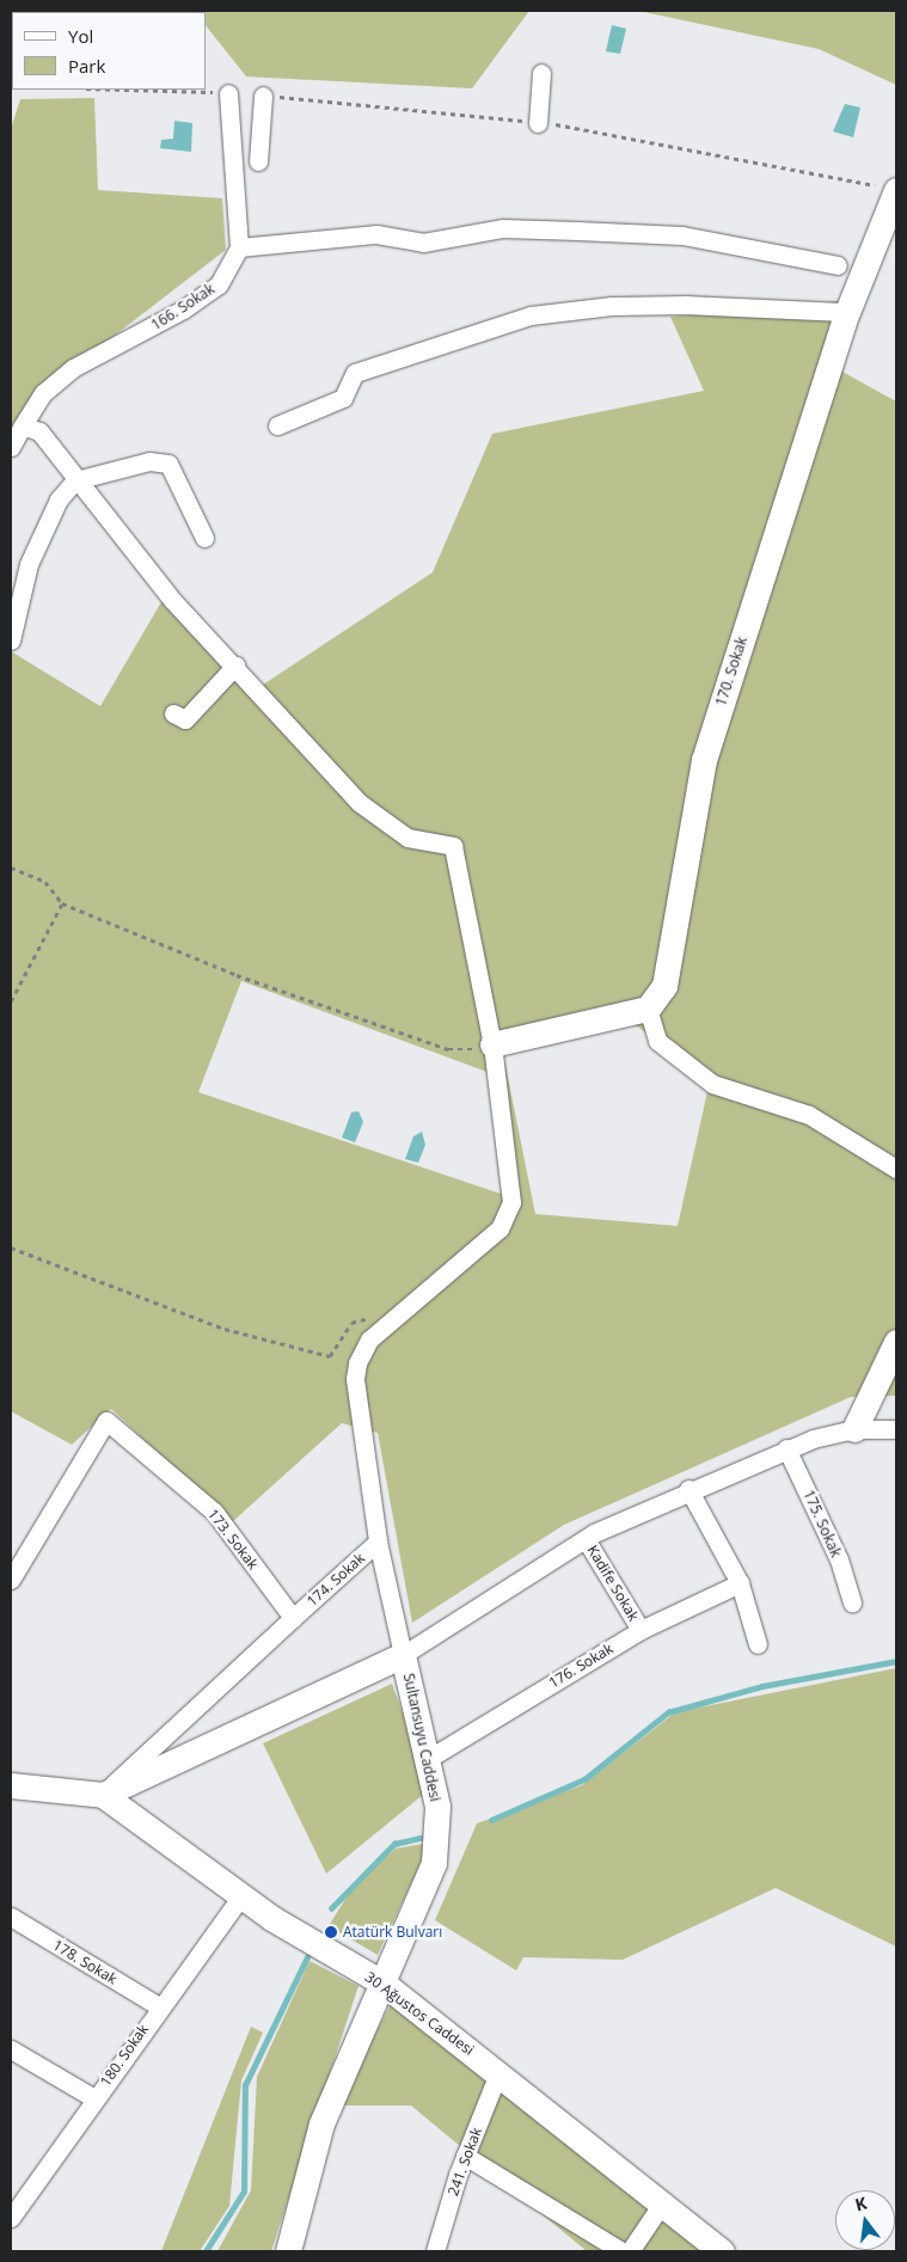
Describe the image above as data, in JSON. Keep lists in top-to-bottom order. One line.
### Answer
{"streets":{"street":["166. Sokak","170. Sokak","175. Sokak","173. Sokak","174. Sokak","Kadife Sokak","176. Sokak","Sultansuyu Caddesi","178. Sokak","30 Ağustos Caddesi","180. Sokak","241. Sokak"]},"crossings":[["173. Sokak","174. Sokak"],["Kadife Sokak","176. Sokak"],["176. Sokak","Sultansuyu Caddesi"],["Sultansuyu Caddesi","30 Ağustos Caddesi"],["178. Sokak","180. Sokak"],["30 Ağustos Caddesi","180. Sokak"],["30 Ağustos Caddesi","241. Sokak"]],"places":["Atatürk Bulvarı"],"legend":["Yol","Park"],"north":"top"}
